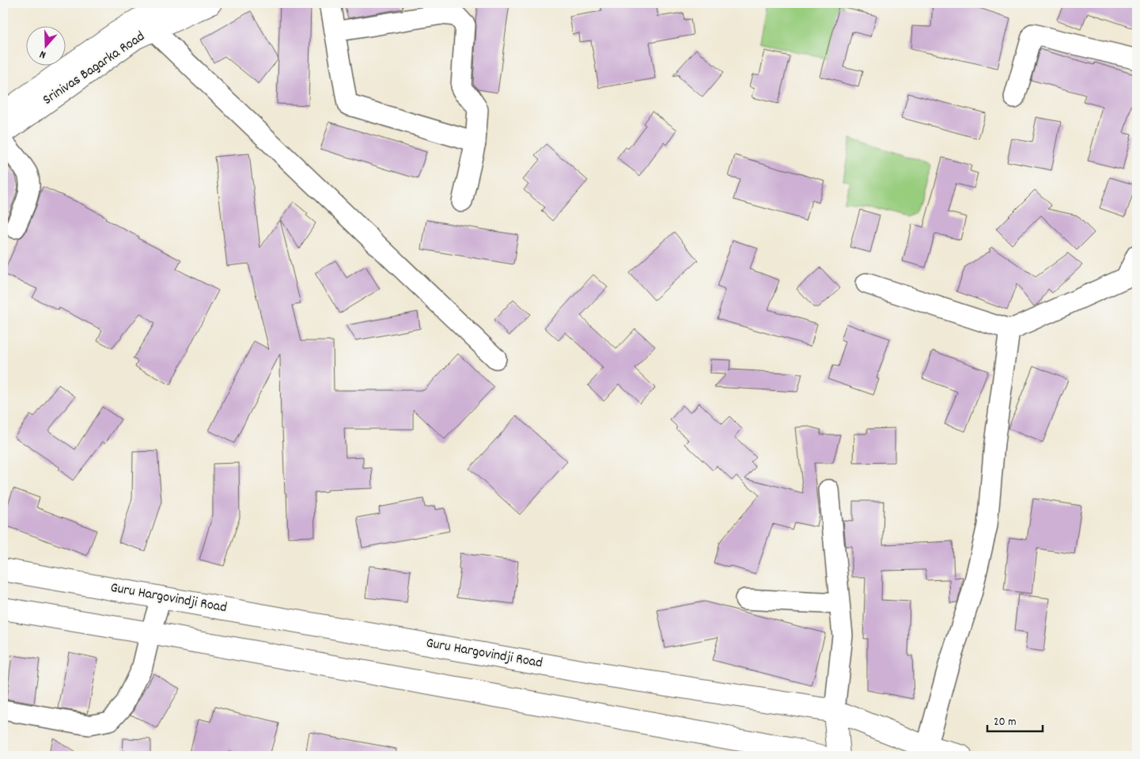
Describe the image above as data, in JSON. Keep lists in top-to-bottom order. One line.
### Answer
{"streets":{"main road":["Srinivas Bagarka Road","Guru Hargovindji Road"]},"scale_bar":"20 m","north":"bottom"}
